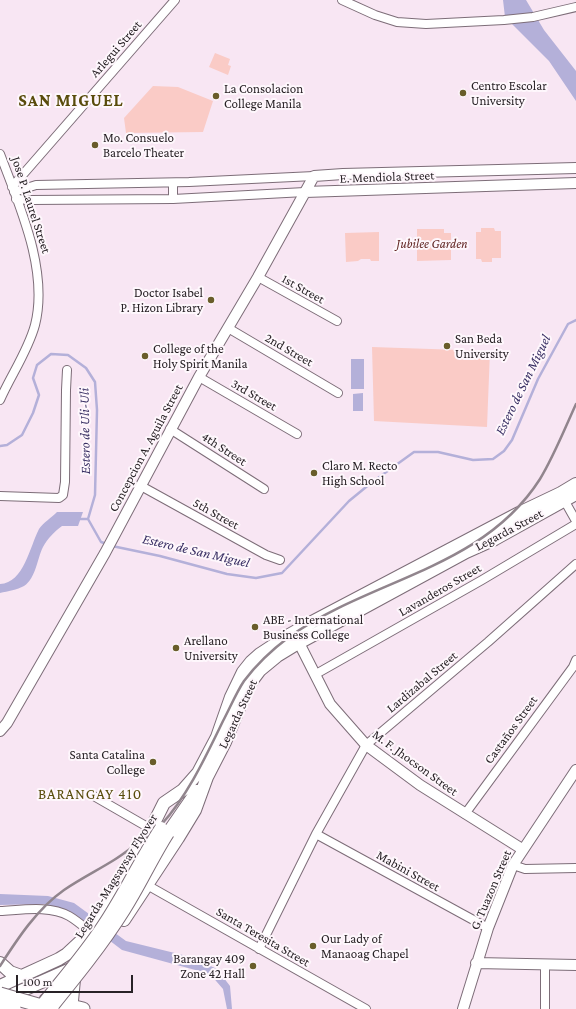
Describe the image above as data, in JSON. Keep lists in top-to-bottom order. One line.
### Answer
{"streets":{"main road":["Legarda Street","Legarda-Magsaysay Flyover"],"street":["Arlegui Street","E. Mendiola Street","Jose P. Laurel Street","1st Street","2nd Street","3rd Street","Concepcion A. Aguila Street","4th Street","5th Street","Lavanderos Street","Lardizabal Street","Castaños Street","M. F. Jhocson Street","Mabini Street","G. Tuazon Street","Santa Teresita Street"]},"crossings":[["Arlegui Street","E. Mendiola Street"],["Arlegui Street","Jose P. Laurel Street"],["E. Mendiola Street","Jose P. Laurel Street"],["E. Mendiola Street","Concepcion A. Aguila Street"],["1st Street","Concepcion A. Aguila Street"],["2nd Street","Concepcion A. Aguila Street"],["3rd Street","Concepcion A. Aguila Street"],["Concepcion A. Aguila Street","4th Street"],["Concepcion A. Aguila Street","5th Street"],["Legarda Street","M. F. Jhocson Street"],["Legarda Street","Legarda-Magsaysay Flyover"],["Legarda Street","Santa Teresita Street"],["Lavanderos Street","M. F. Jhocson Street"],["Lardizabal Street","M. F. Jhocson Street"],["Lardizabal Street","Mabini Street"],["Lardizabal Street","Santa Teresita Street"],["Castaños Street","M. F. Jhocson Street"],["M. F. Jhocson Street","G. Tuazon Street"],["Mabini Street","G. Tuazon Street"]],"districts":["SAN MIGUEL","BARANGAY 410"],"water":["Estero de San Miguel","Estero de Uli-Uli"],"parks":["Jubilee Garden"],"places":["Centro Escolar University","La Consolacion College Manila","Mo. Consuelo Barcelo Theater","Doctor Isabel P. Hizon Library","San Beda University","College of the Holy Spirit Manila","Claro M. Recto High School","ABE - International Business College","Arellano University","Santa Catalina College","Our Lady of Manaoag Chapel","Barangay 409 Zone 42 Hall"],"scale_bar":"100 m"}
